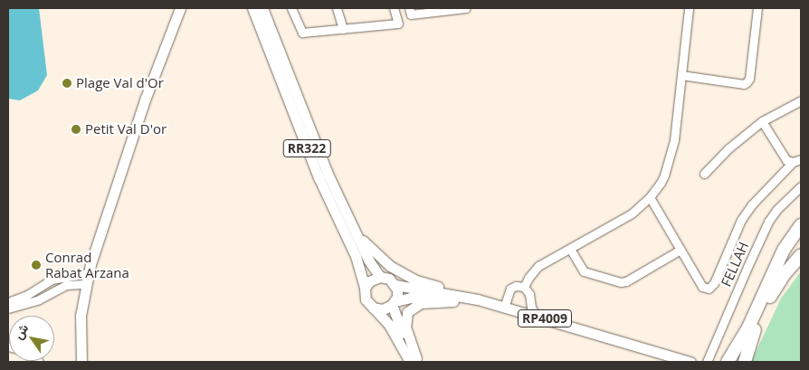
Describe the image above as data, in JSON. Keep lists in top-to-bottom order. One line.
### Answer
{"streets":{"main road":["RR322","RP4009"],"street":["FELLAH"]},"crossings":[["RR322","RP4009"]],"places":["Plage Val d'Or","Petit Val D'or","Conrad Rabat Arzana"],"north":"top left"}
